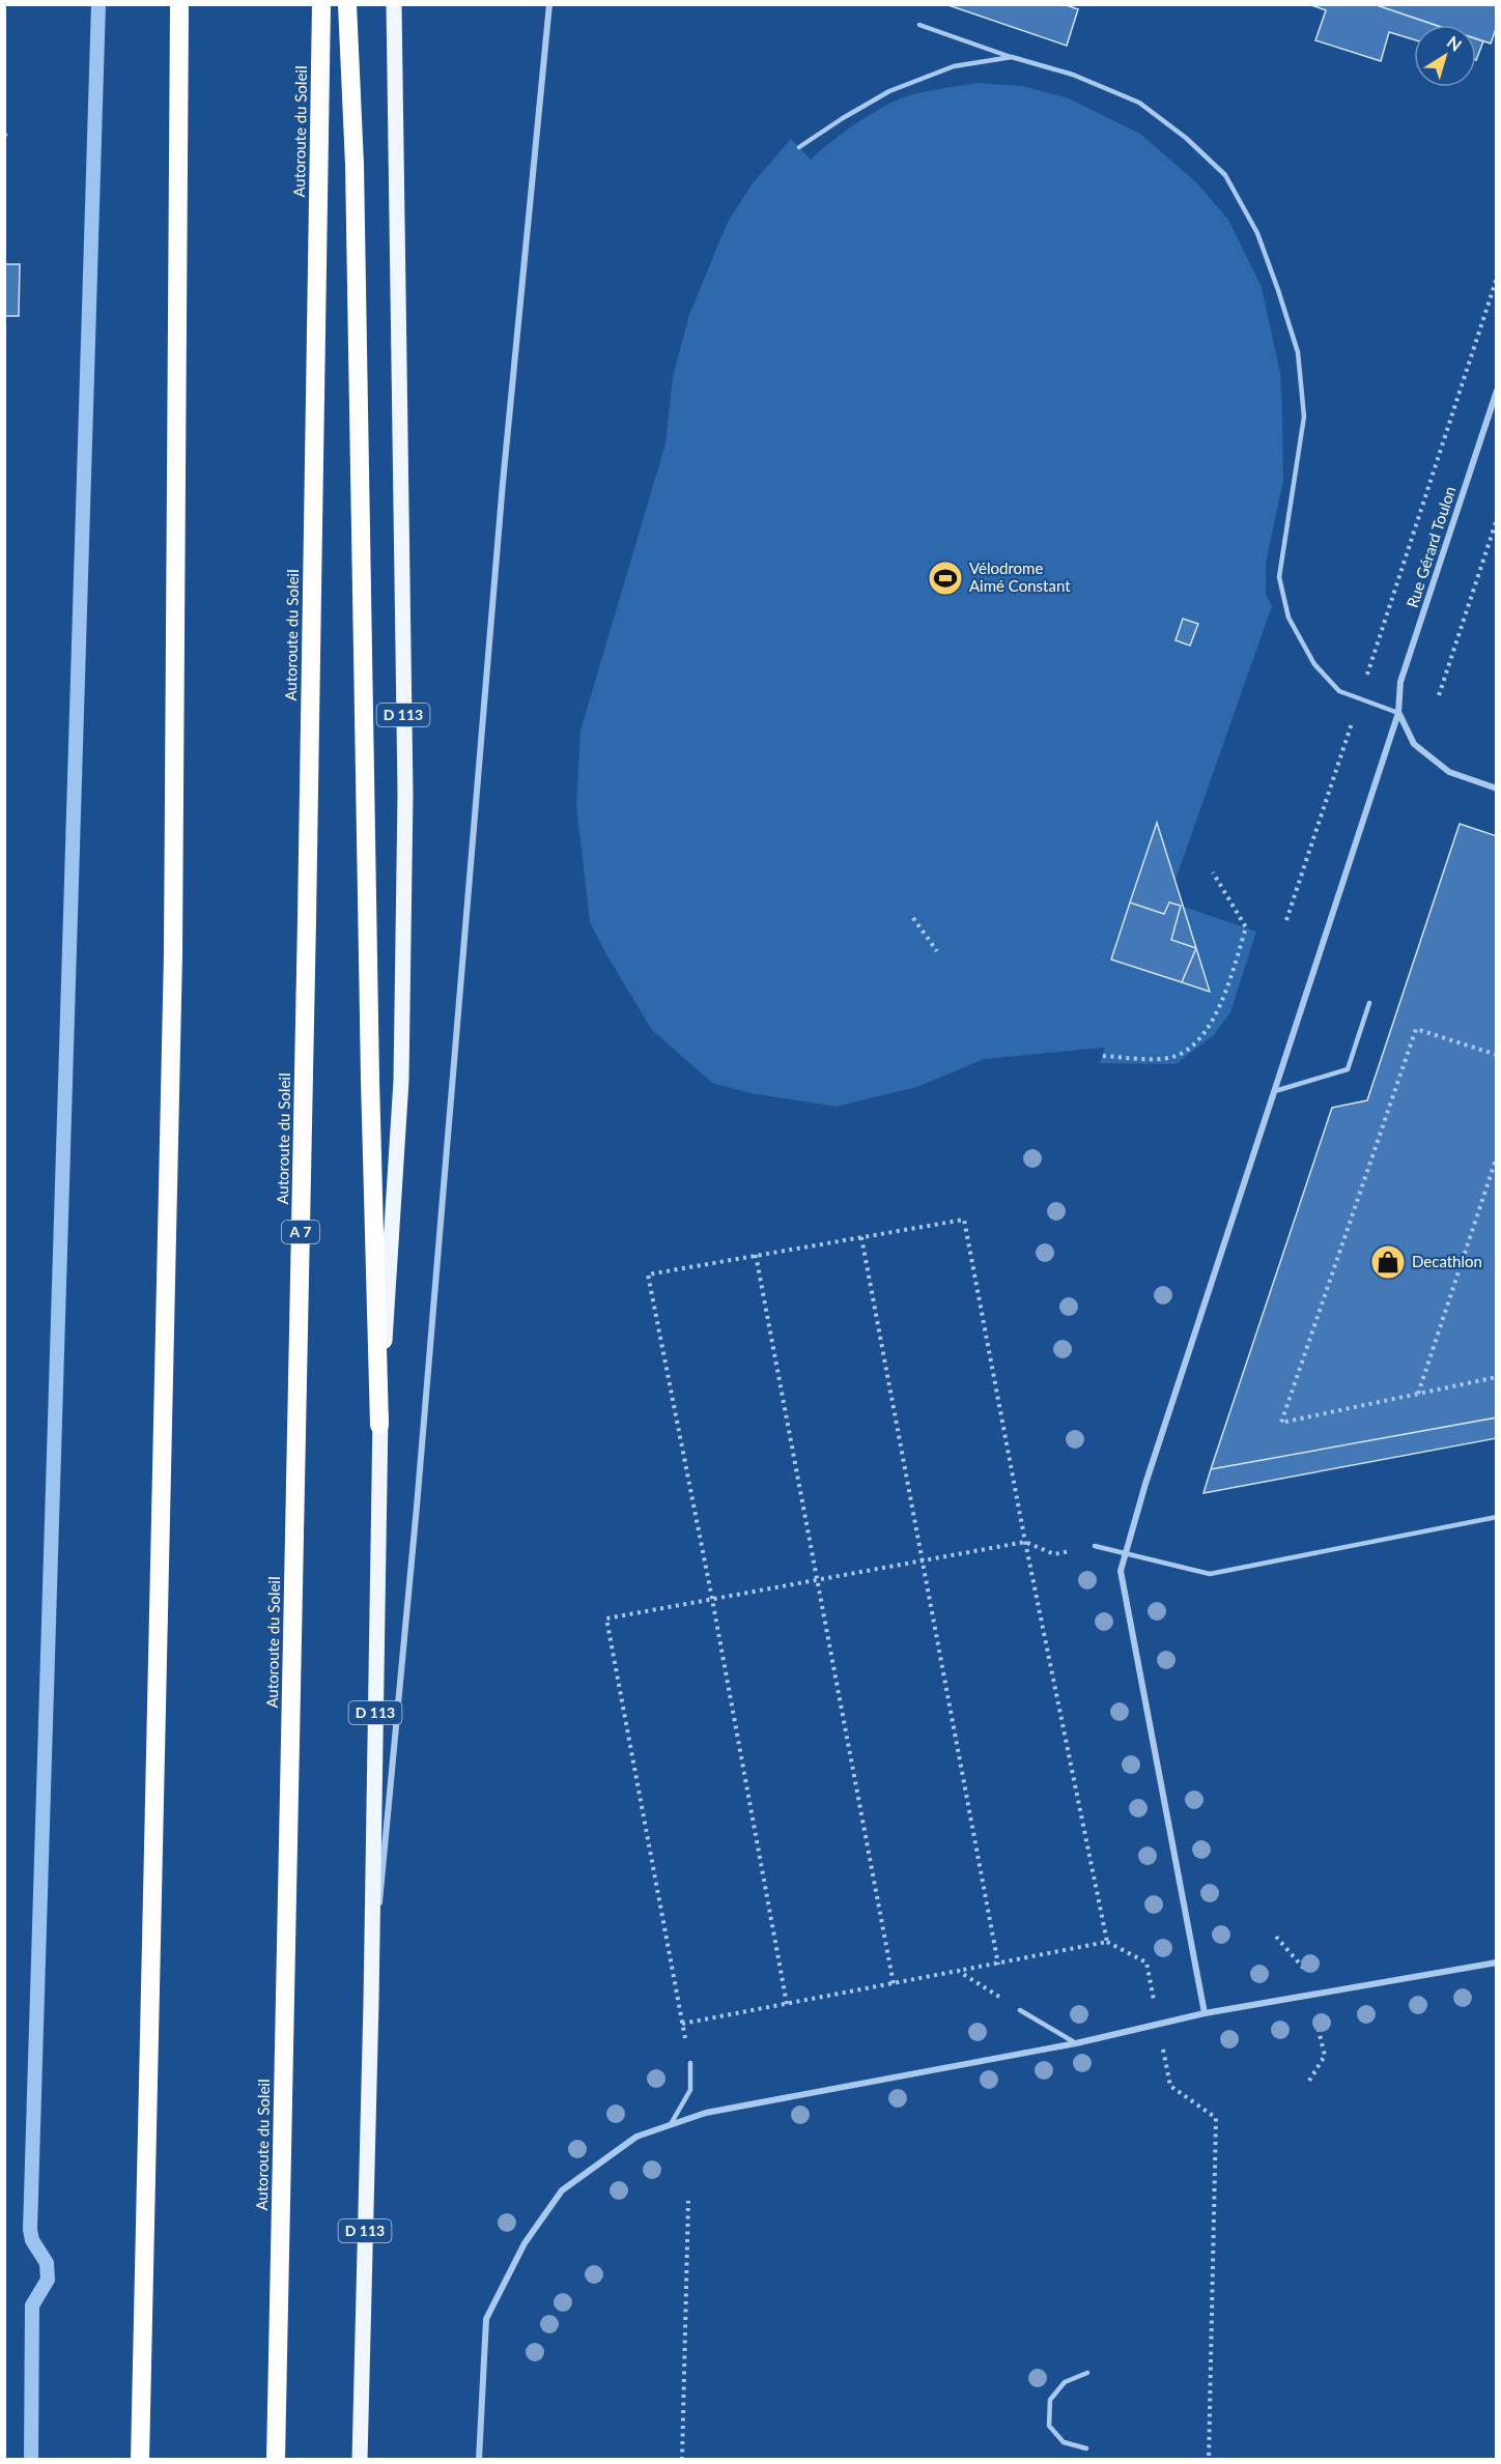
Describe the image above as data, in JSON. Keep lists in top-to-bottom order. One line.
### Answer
{"streets":{"highway":["Autoroute du Soleil","A 7"],"main road":["D 113"],"street":["Rue Gérard Toulon"]},"places":{"sports":["Vélodrome Aimé Constant"],"shop":["Decathlon"]},"north":"top right"}
